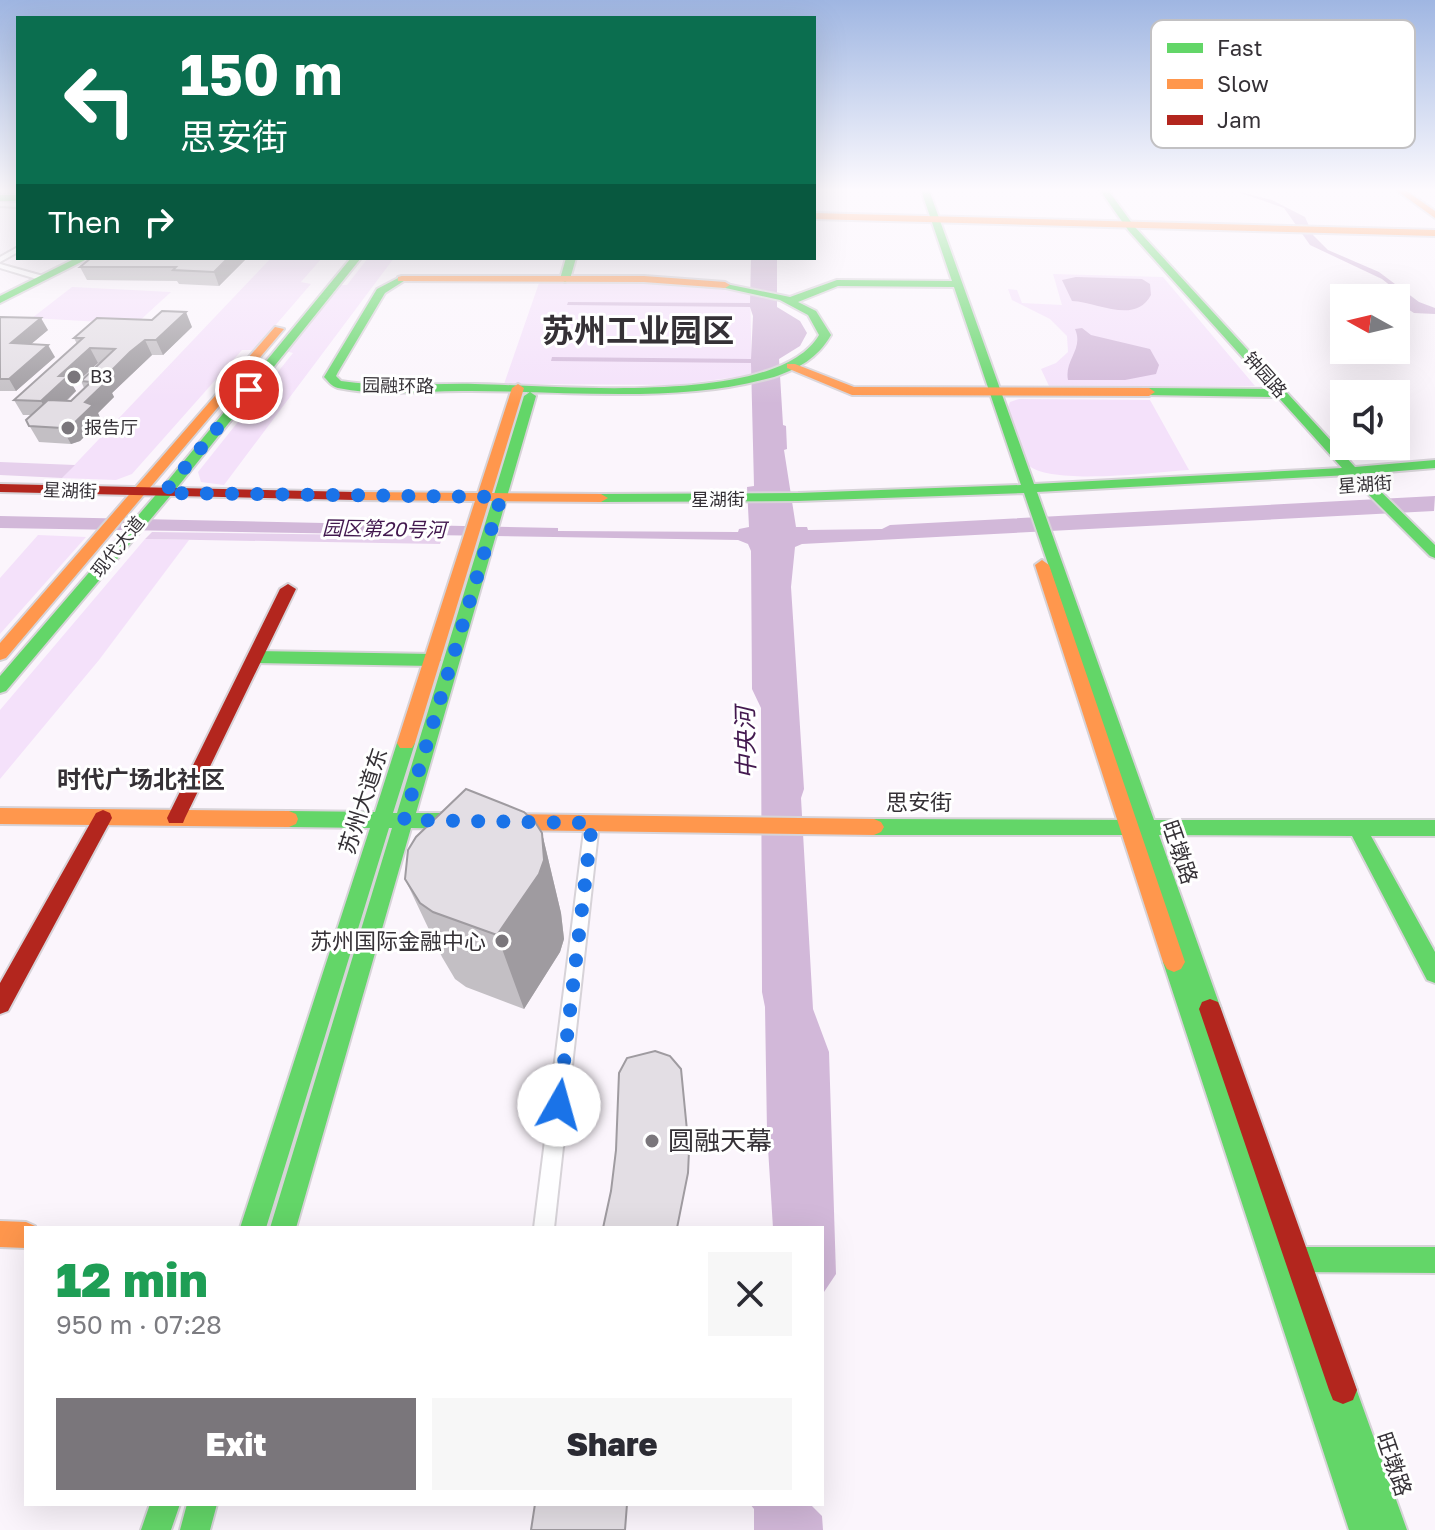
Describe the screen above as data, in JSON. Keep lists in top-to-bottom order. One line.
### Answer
{"streets":{"main road":["钟园路","园融环路","星湖街","现代大道","苏州大道东","思安街","旺墩路"]},"crossings":[["钟园路","星湖街"],["园融环路","苏州大道东"],["星湖街","现代大道"],["星湖街","苏州大道东"],["星湖街","旺墩路"],["苏州大道东","思安街"],["思安街","旺墩路"]],"districts":["苏州工业园区","时代广场北社区"],"water":["园区第20号河","中央河"],"places":["B3","报告厅","苏州国际金融中心","圆融天幕"],"legend":["Fast","Slow","Jam"],"north":"left","page":{"turn":["150 m","思安街"],"then":"Then","heading":["12 min","950 m · 07:28"],"buttons":["Exit","Share"]}}
